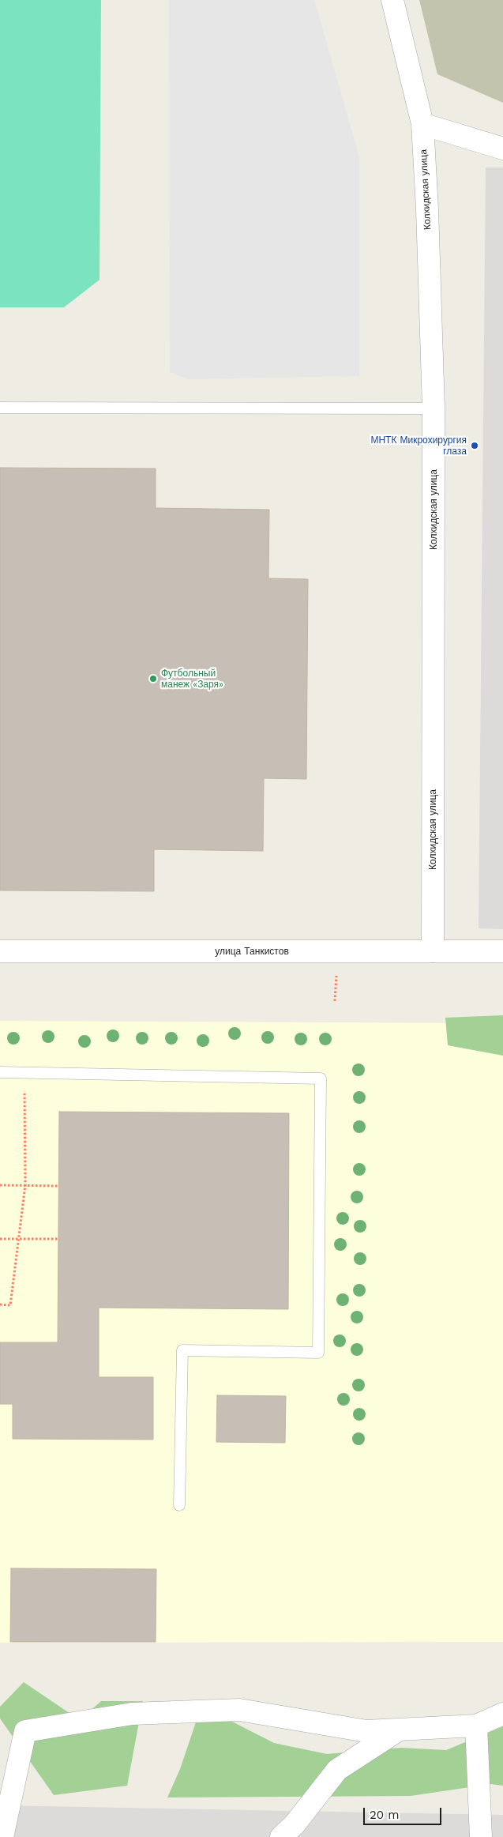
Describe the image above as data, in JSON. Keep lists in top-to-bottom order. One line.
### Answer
{"streets":{"street":["Колхидская улица","улица Танкистов"]},"crossings":[["Колхидская улица","улица Танкистов"]],"places":["МНТК Микрохирургия глаза","Футбольный манеж «Заря»"],"scale_bar":"20 m"}
